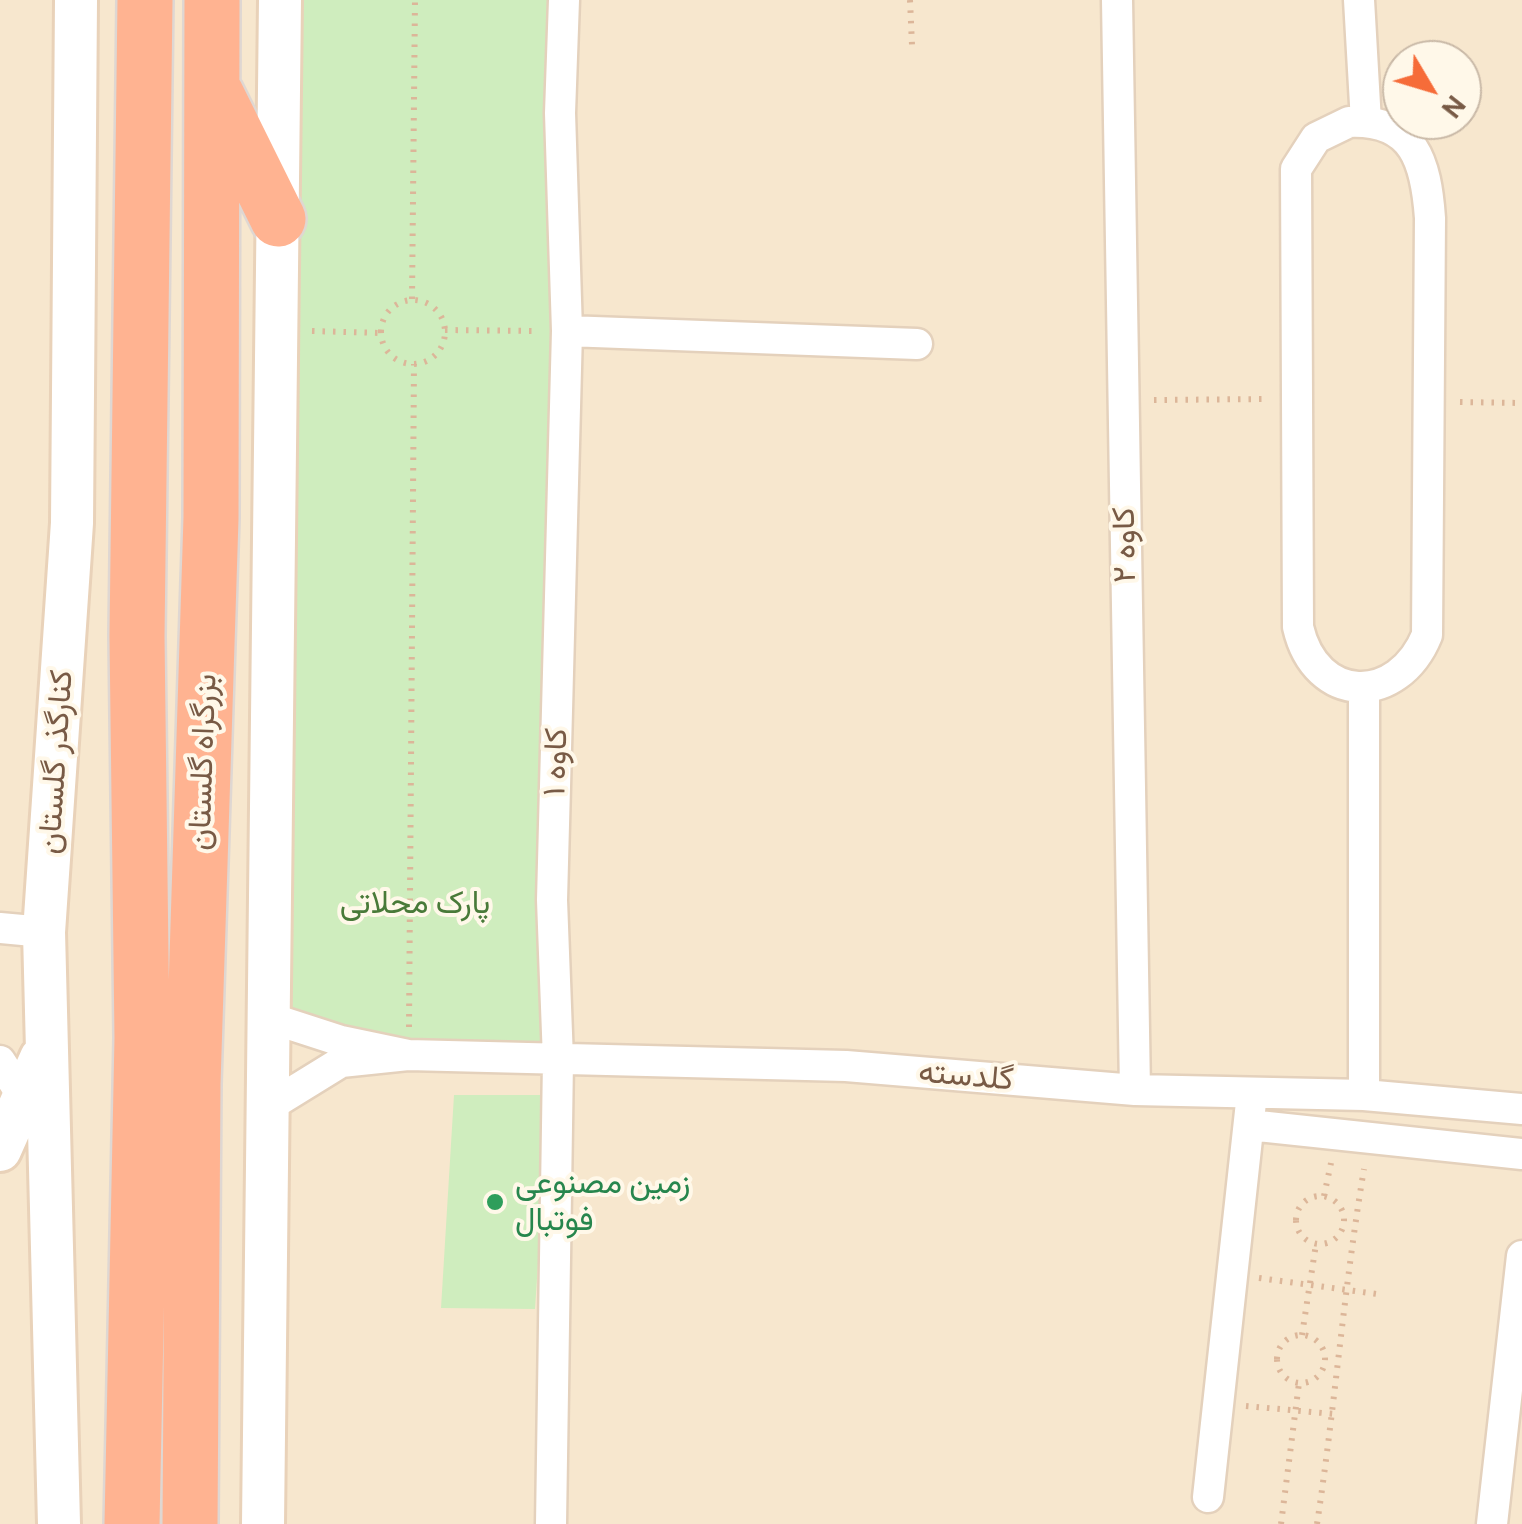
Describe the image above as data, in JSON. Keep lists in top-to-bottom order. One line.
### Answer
{"streets":{"highway":["بزرگراه گلستان"],"street":["کاوه ۲","کنارگذر گلستان","کاوه ۱","گلدسته"]},"crossings":[["کاوه ۲","گلدسته"],["کاوه ۱","گلدسته"]],"parks":["پارک محلاتی"],"places":["زمین مصنوعی فوتبال"],"north":"bottom right"}
